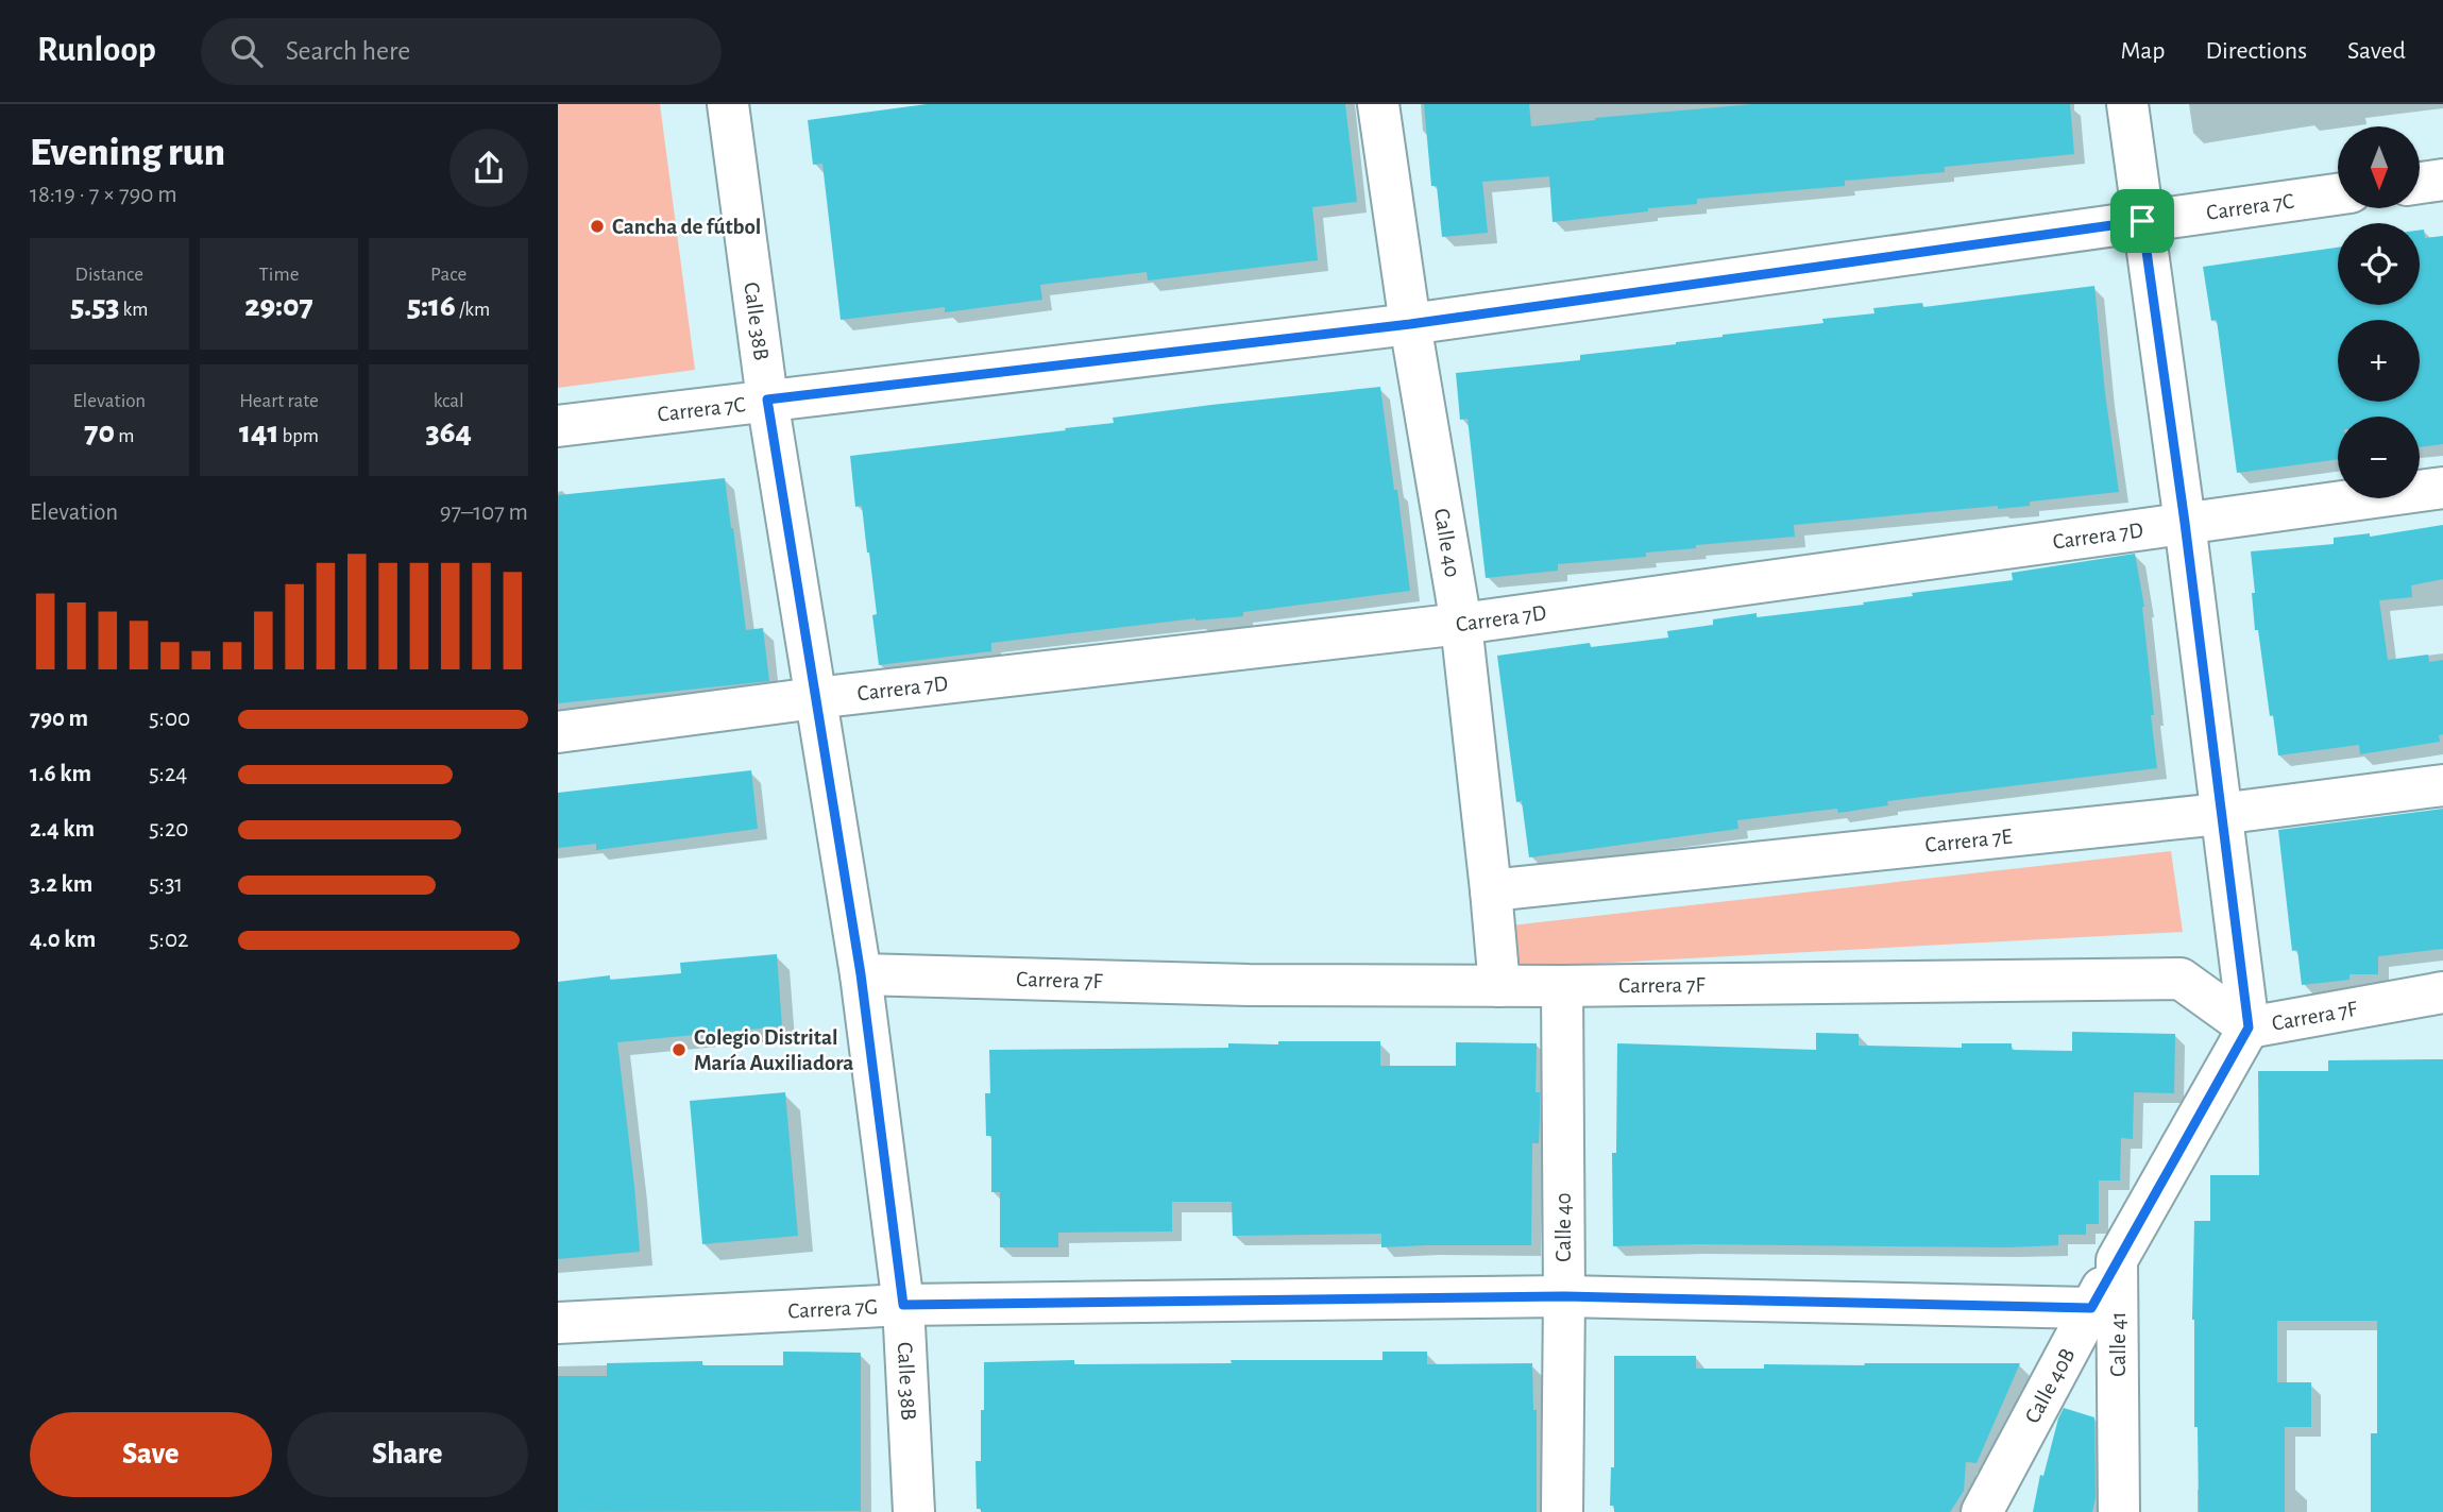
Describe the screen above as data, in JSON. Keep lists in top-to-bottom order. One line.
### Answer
{"streets":{"street":["Carrera 7C","Calle 38B","Carrera 7D","Calle 40","Carrera 7E","Carrera 7F","Carrera 7G","Calle 41","Calle 40B"]},"crossings":[["Carrera 7C","Calle 38B"],["Carrera 7C","Calle 40"],["Calle 38B","Carrera 7D"],["Calle 38B","Carrera 7F"],["Calle 38B","Carrera 7G"],["Carrera 7D","Calle 40"],["Calle 40","Carrera 7E"],["Calle 40","Carrera 7F"],["Calle 40","Carrera 7G"],["Carrera 7G","Calle 40B"],["Calle 41","Calle 40B"]],"places":["Cancha de fútbol","Colegio Distrital María Auxiliadora"],"north":"bottom","page":{"header":"Runloop","search":"Search here","nav":["Map","Directions","Saved"],"heading":["Evening run","18:19 · 7 × 790 m"],"map_buttons":["+","−"],"stats":[["Distance","5.53 km"],["Time","29:07"],["Pace","5:16 /km"],["Elevation","70 m"],["Heart rate","141 bpm"],["kcal","364"]],"chart":["Elevation","97–107 m"],"list":[{"name":"790 m","note":"5:00"},{"name":"1.6 km","note":"5:24"},{"name":"2.4 km","note":"5:20"},{"name":"3.2 km","note":"5:31"},{"name":"4.0 km","note":"5:02"}],"buttons":["Save","Share"]}}
